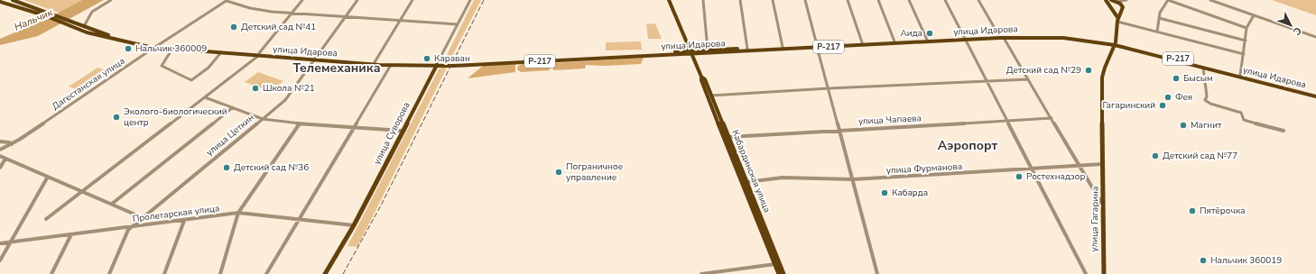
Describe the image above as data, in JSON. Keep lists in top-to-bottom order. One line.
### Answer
{"streets":{"main road":["улица Идарова","Р-217","улица Суворова","Кабардинская улица","улица Гагарина"],"street":["Дагестанская улица","улица Чапаева","улица Цеткин","улица Фурманова","Пролетарская улица"]},"crossings":[["улица Идарова","Дагестанская улица"],["улица Идарова","улица Суворова"],["улица Идарова","улица Цеткин"],["улица Идарова","Кабардинская улица"],["улица Идарова","улица Гагарина"],["улица Чапаева","Кабардинская улица"],["улица Суворова","Пролетарская улица"],["улица Цеткин","Пролетарская улица"],["улица Фурманова","Кабардинская улица"],["улица Фурманова","улица Гагарина"]],"districts":["Телемеханика","Аэропорт"],"water":["Нальчик"],"places":["Детский сад №41","Аида","Нальчик 360009","Караван","Детский сад №29","Бысым","Школа №21","Фея","Гагаринский","Эколого-биологический центр","Магнит","Детский сад №77","Детский сад №36","Пограничное управление","Ростехнадзор","Кабарда","Пятёрочка","Нальчик 360019"],"north":"bottom right"}
